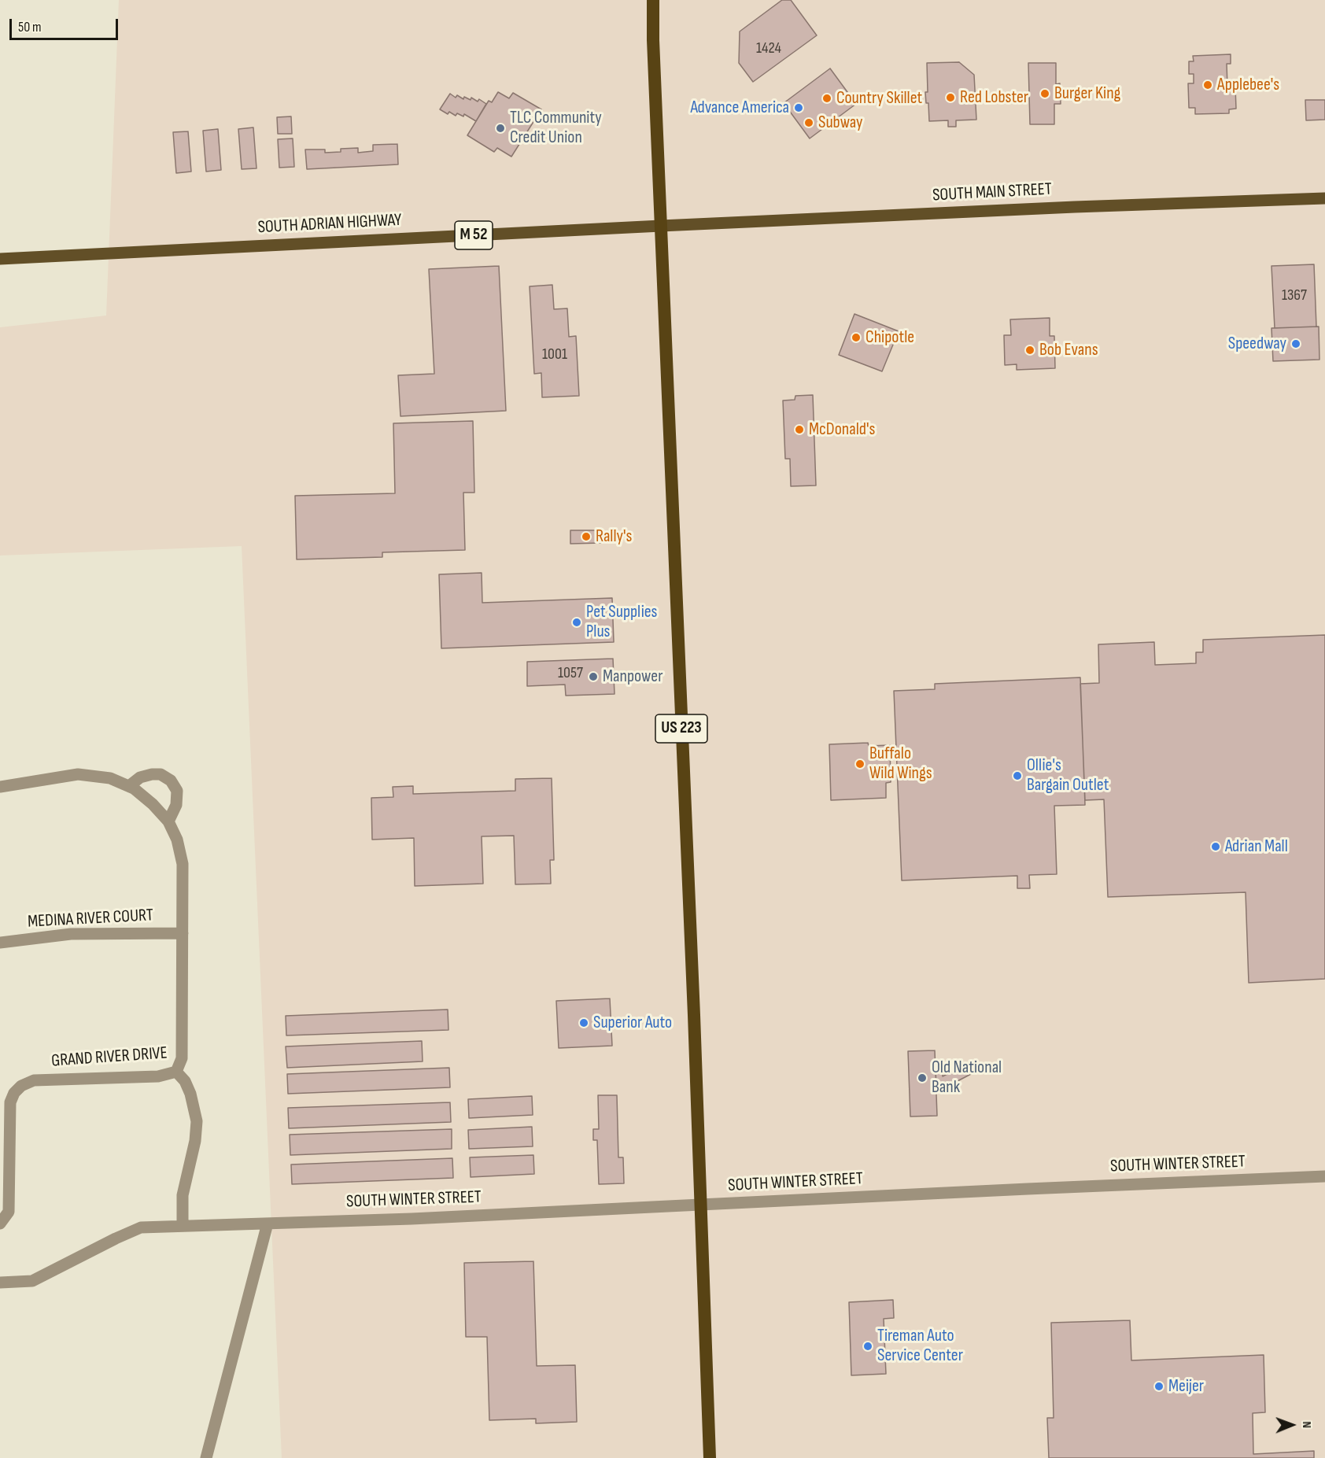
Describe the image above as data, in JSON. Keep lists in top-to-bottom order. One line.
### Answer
{"streets":{"highway":["US 223"],"main road":["SOUTH MAIN STREET","SOUTH ADRIAN HIGHWAY","M 52"],"street":["MEDINA RIVER COURT","GRAND RIVER DRIVE","SOUTH WINTER STREET"]},"crossings":[["SOUTH MAIN STREET","SOUTH ADRIAN HIGHWAY"],["SOUTH MAIN STREET","US 223"],["SOUTH ADRIAN HIGHWAY","US 223"],["US 223","SOUTH WINTER STREET"],["MEDINA RIVER COURT","GRAND RIVER DRIVE"]],"places":["Applebee's","Burger King","Red Lobster","Country Skillet","Advance America","Subway","TLC Community Credit Union","Chipotle","Speedway","Bob Evans","McDonald's","Rally's","Pet Supplies Plus","Manpower","Buffalo Wild Wings","Ollie's Bargain Outlet","Adrian Mall","Superior Auto","Old National Bank","Tireman Auto Service Center","Meijer"],"house_numbers":["1424","1367","1001","1057"],"scale_bar":"50 m","north":"right"}
